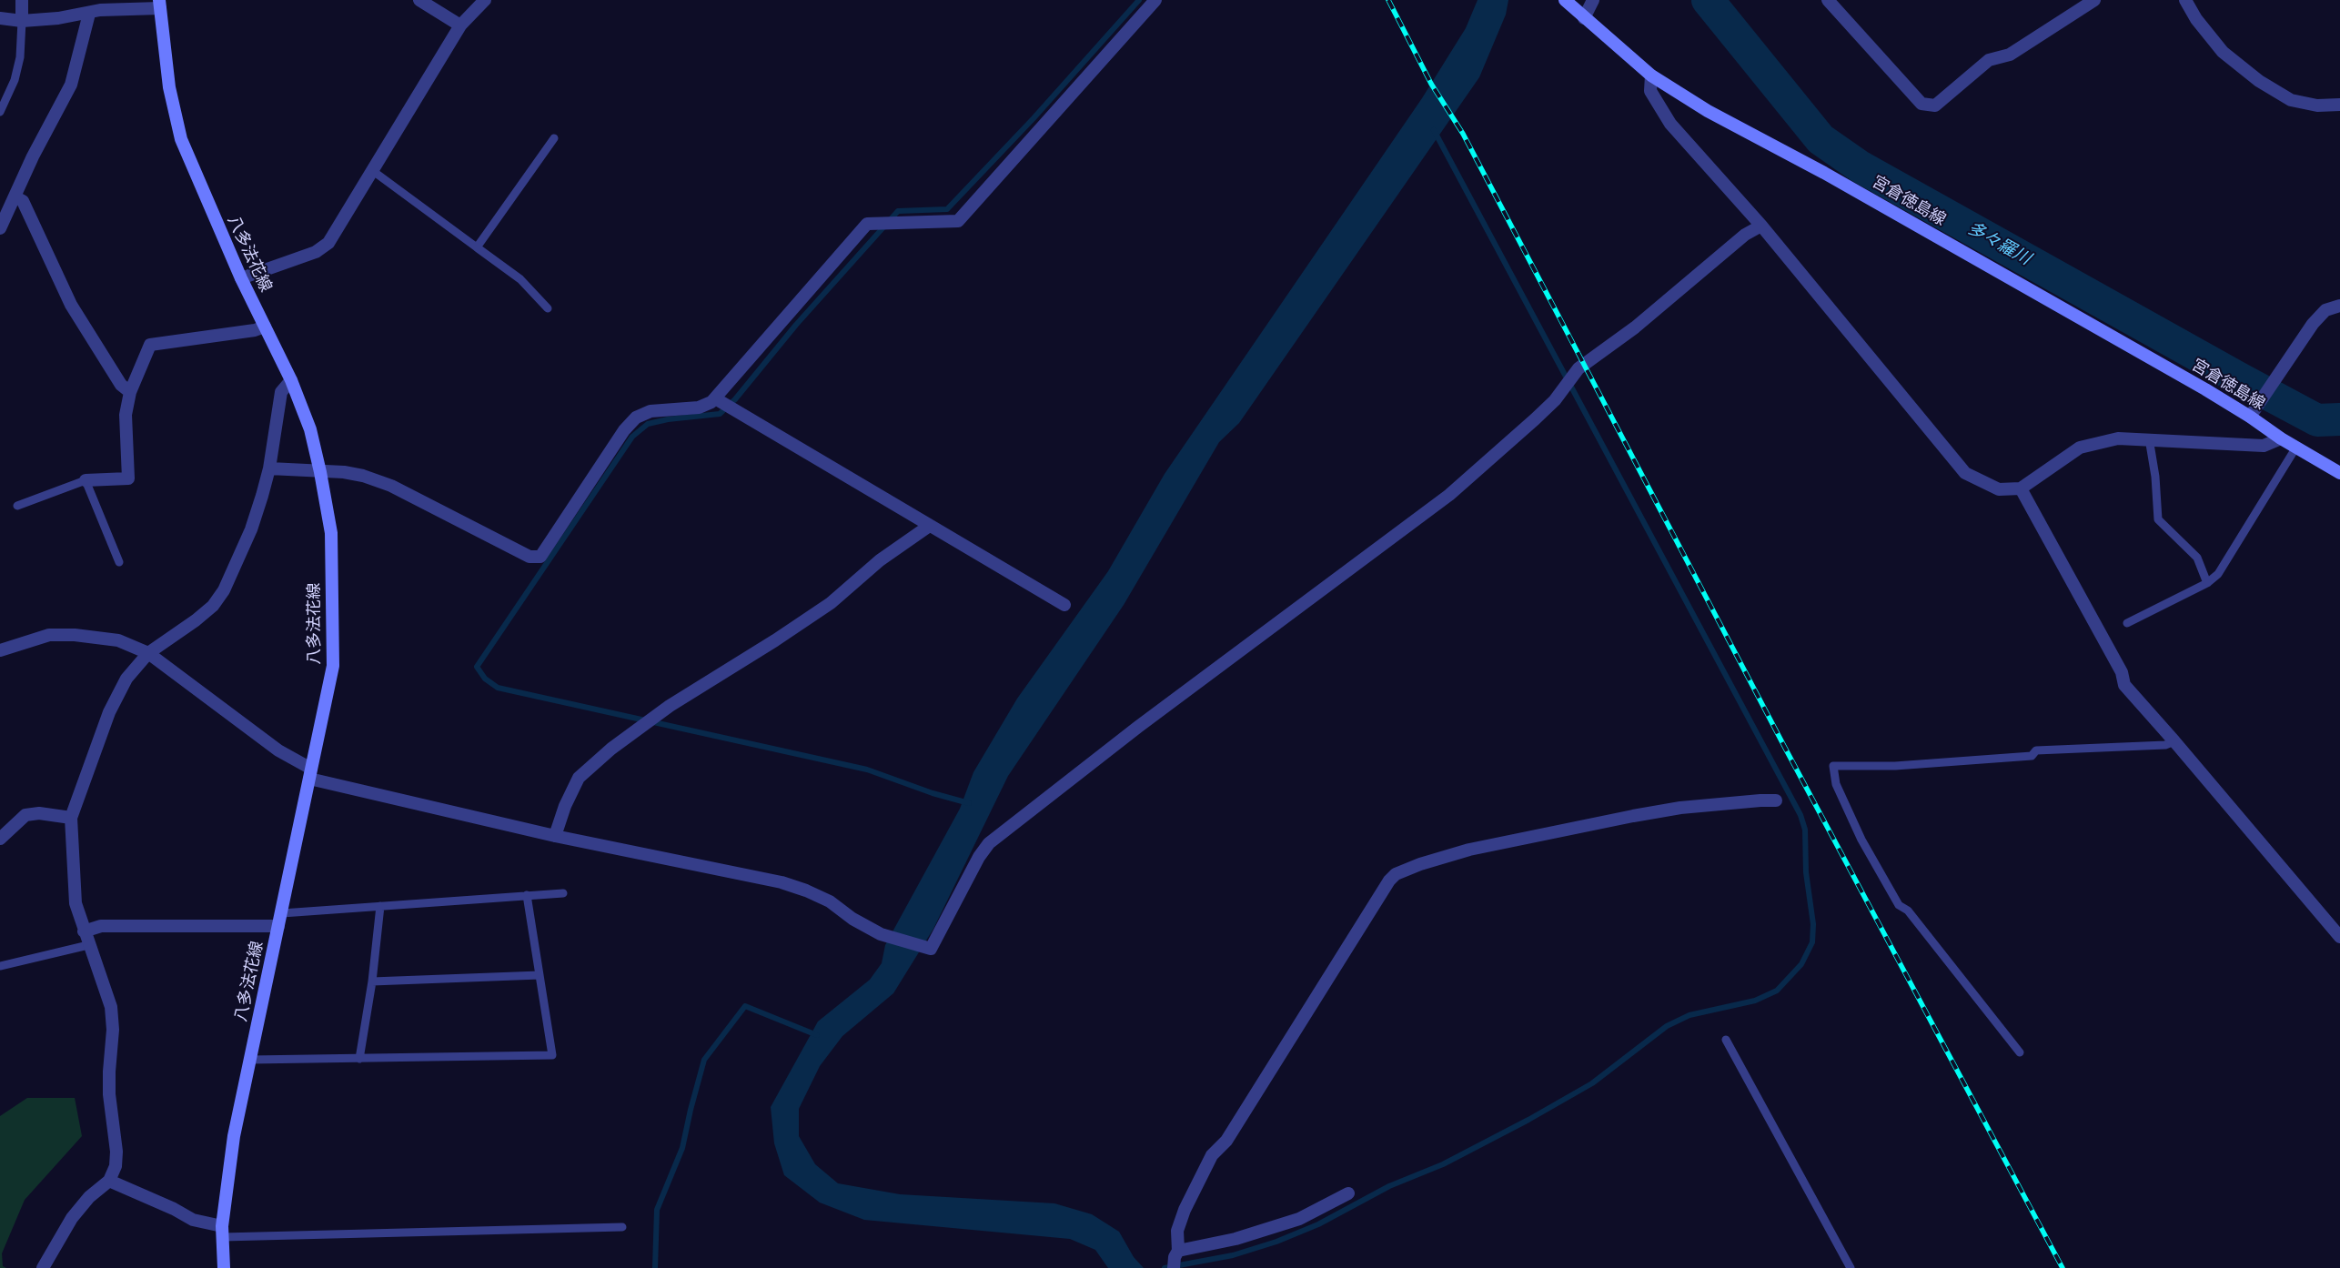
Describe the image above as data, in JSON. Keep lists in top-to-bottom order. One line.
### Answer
{"streets":{"main road":["宮倉徳島線","八多法花線"]},"water":["多々羅川"]}
